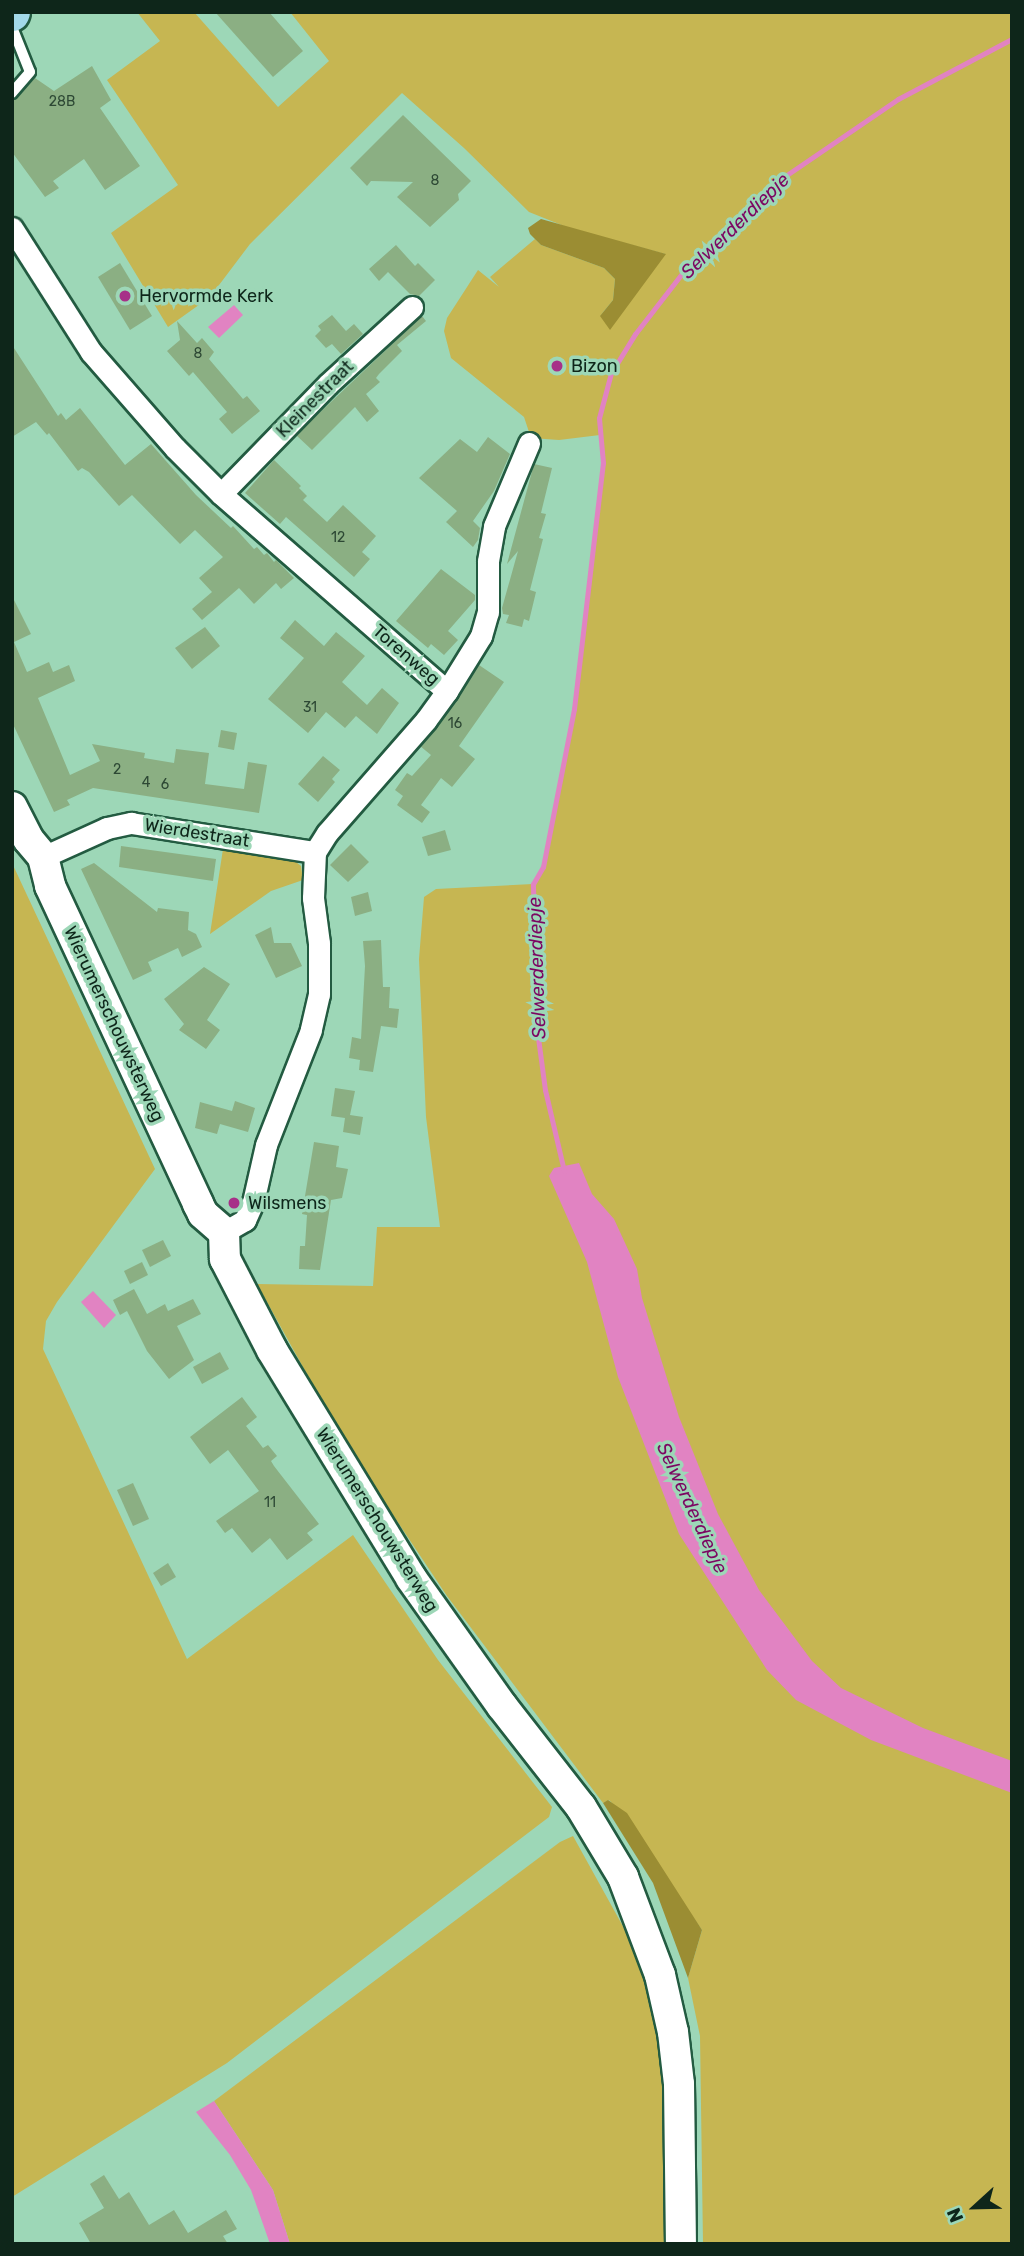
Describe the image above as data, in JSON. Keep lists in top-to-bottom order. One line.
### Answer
{"streets":{"street":["Kleinestraat","Torenweg","Wierdestraat","Wierumerschouwsterweg"]},"crossings":[["Kleinestraat","Torenweg"],["Torenweg","Wierdestraat"],["Wierdestraat","Wierumerschouwsterweg"]],"water":["Selwerderdiepje"],"places":["Hervormde Kerk","Bizon","Wilsmens"],"house_numbers":["28B","8","8","12","31","16","2","4","6","11"],"north":"left"}
